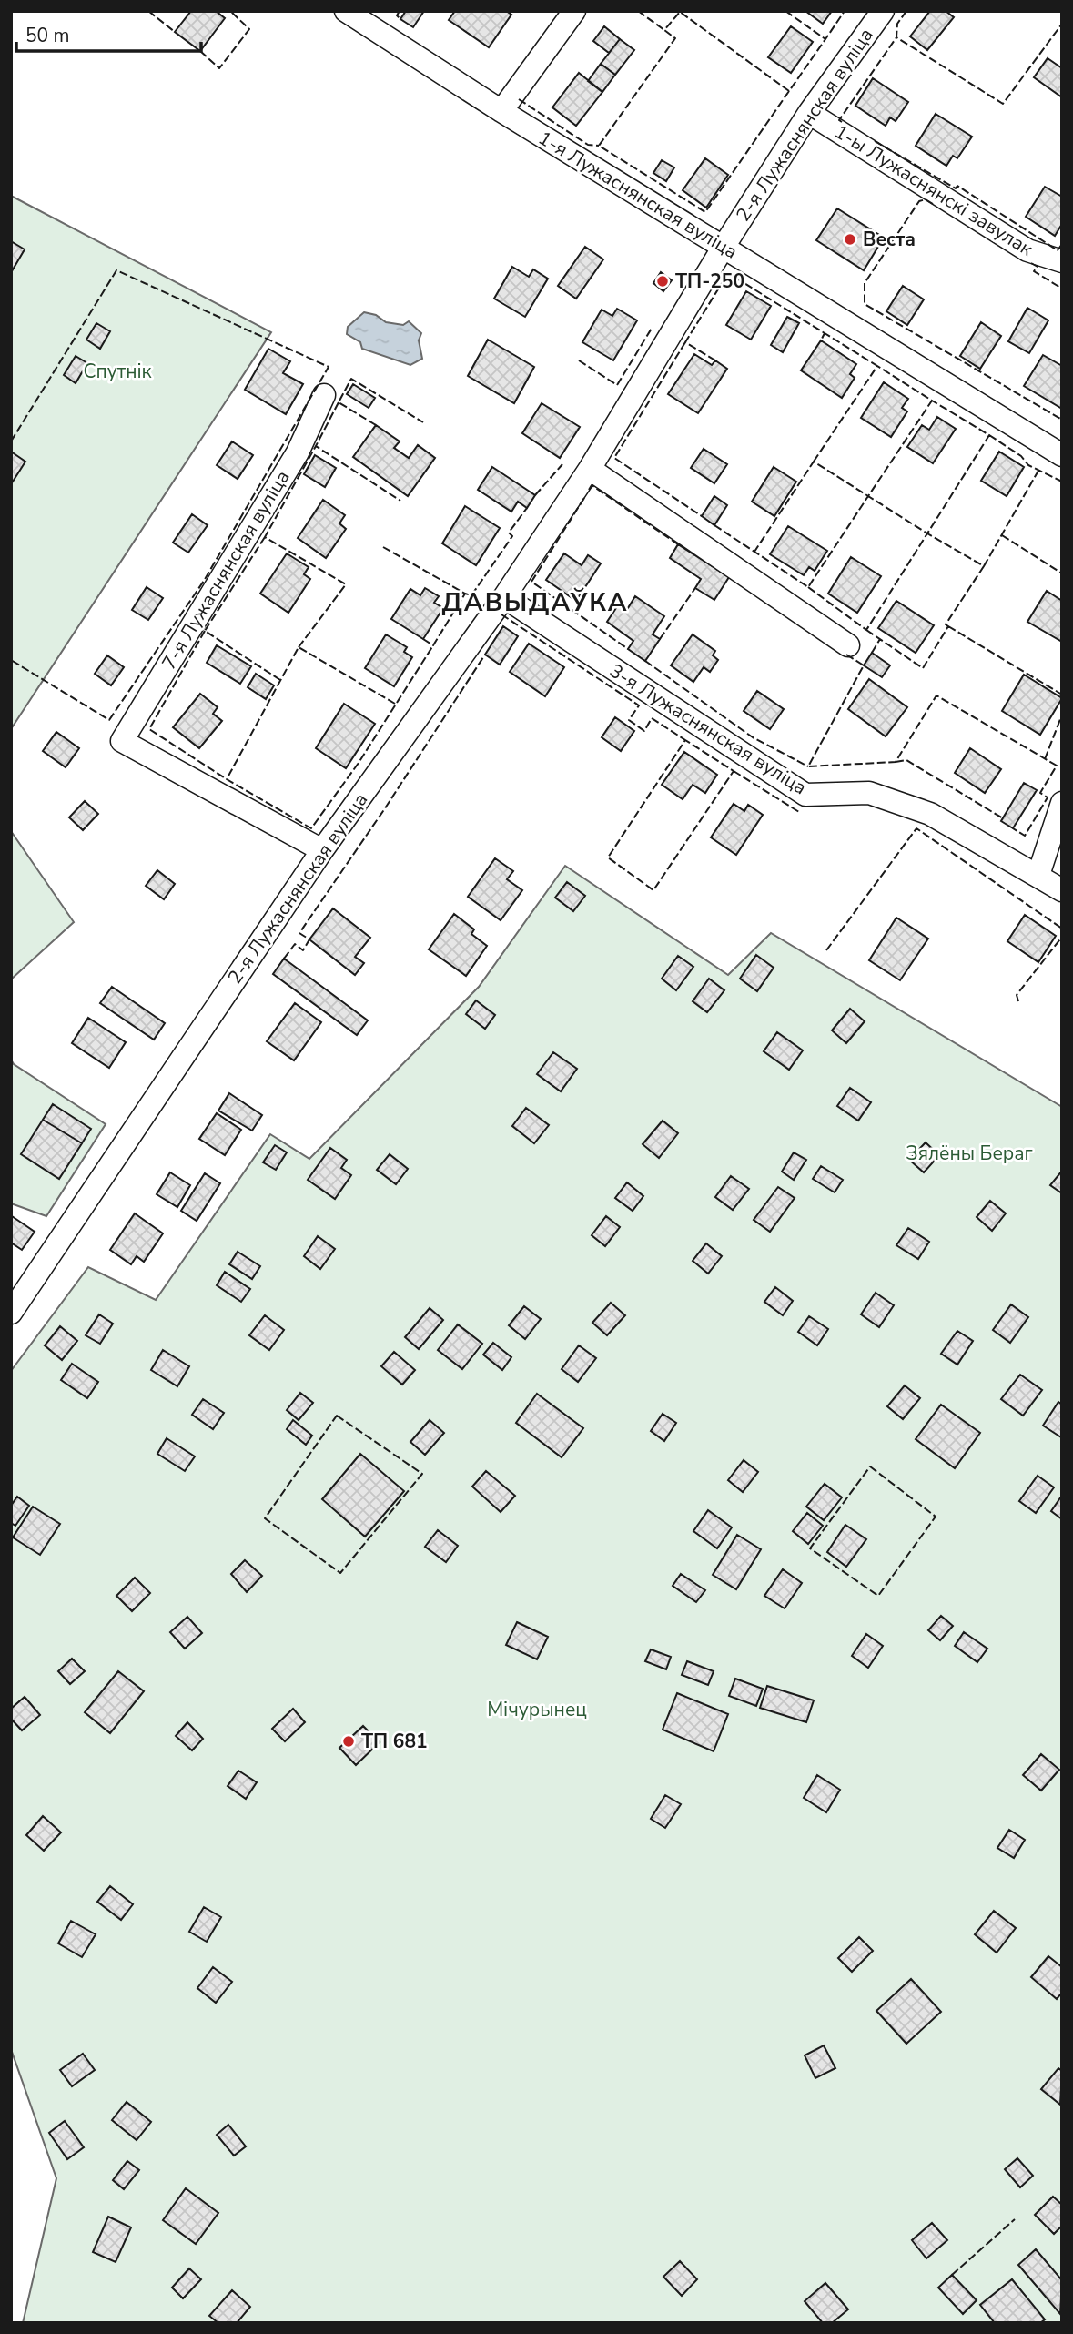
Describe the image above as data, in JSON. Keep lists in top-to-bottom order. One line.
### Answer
{"streets":{"street":["2-я Лужаснянская вуліца","1-ы Лужаснянскі завулак","1-я Лужаснянская вуліца","7-я Лужаснянская вуліца","3-я Лужаснянская вуліца"]},"crossings":[["2-я Лужаснянская вуліца","1-ы Лужаснянскі завулак"],["2-я Лужаснянская вуліца","1-я Лужаснянская вуліца"],["2-я Лужаснянская вуліца","7-я Лужаснянская вуліца"],["2-я Лужаснянская вуліца","3-я Лужаснянская вуліца"]],"districts":["ДАВЫДАЎКА"],"parks":["Спутнік","Зялёны Бераг","Мічурынец"],"places":["Веста","ТП-250","ТП 681"],"scale_bar":"50 m"}
